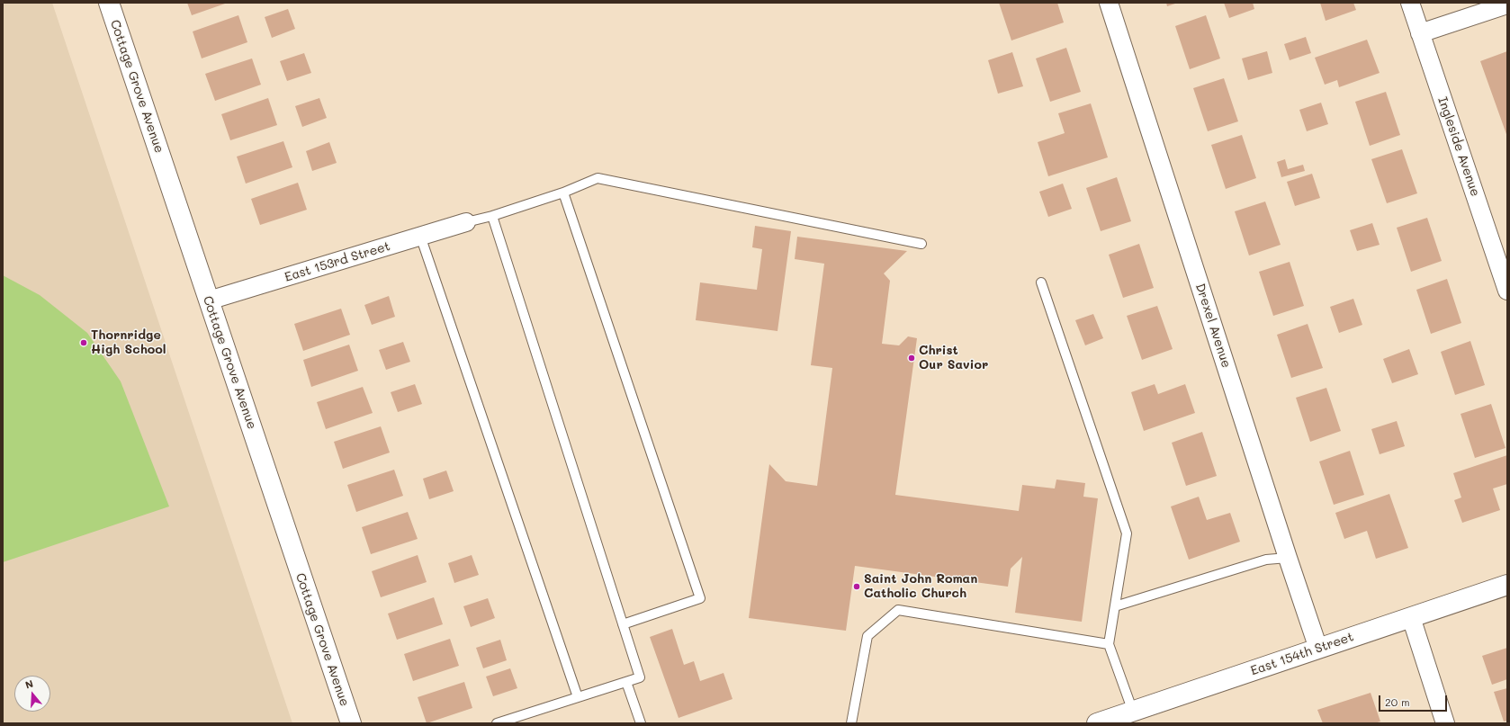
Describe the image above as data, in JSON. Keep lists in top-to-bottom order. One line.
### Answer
{"streets":{"main road":["Cottage Grove Avenue","East 154th Street"],"street":["Ingleside Avenue","East 153rd Street","Drexel Avenue"]},"crossings":[["Cottage Grove Avenue","East 153rd Street"],["Drexel Avenue","East 154th Street"]],"places":["Thornridge High School","Christ Our Savior","Saint John Roman Catholic Church"],"scale_bar":"20 m","north":"top"}
